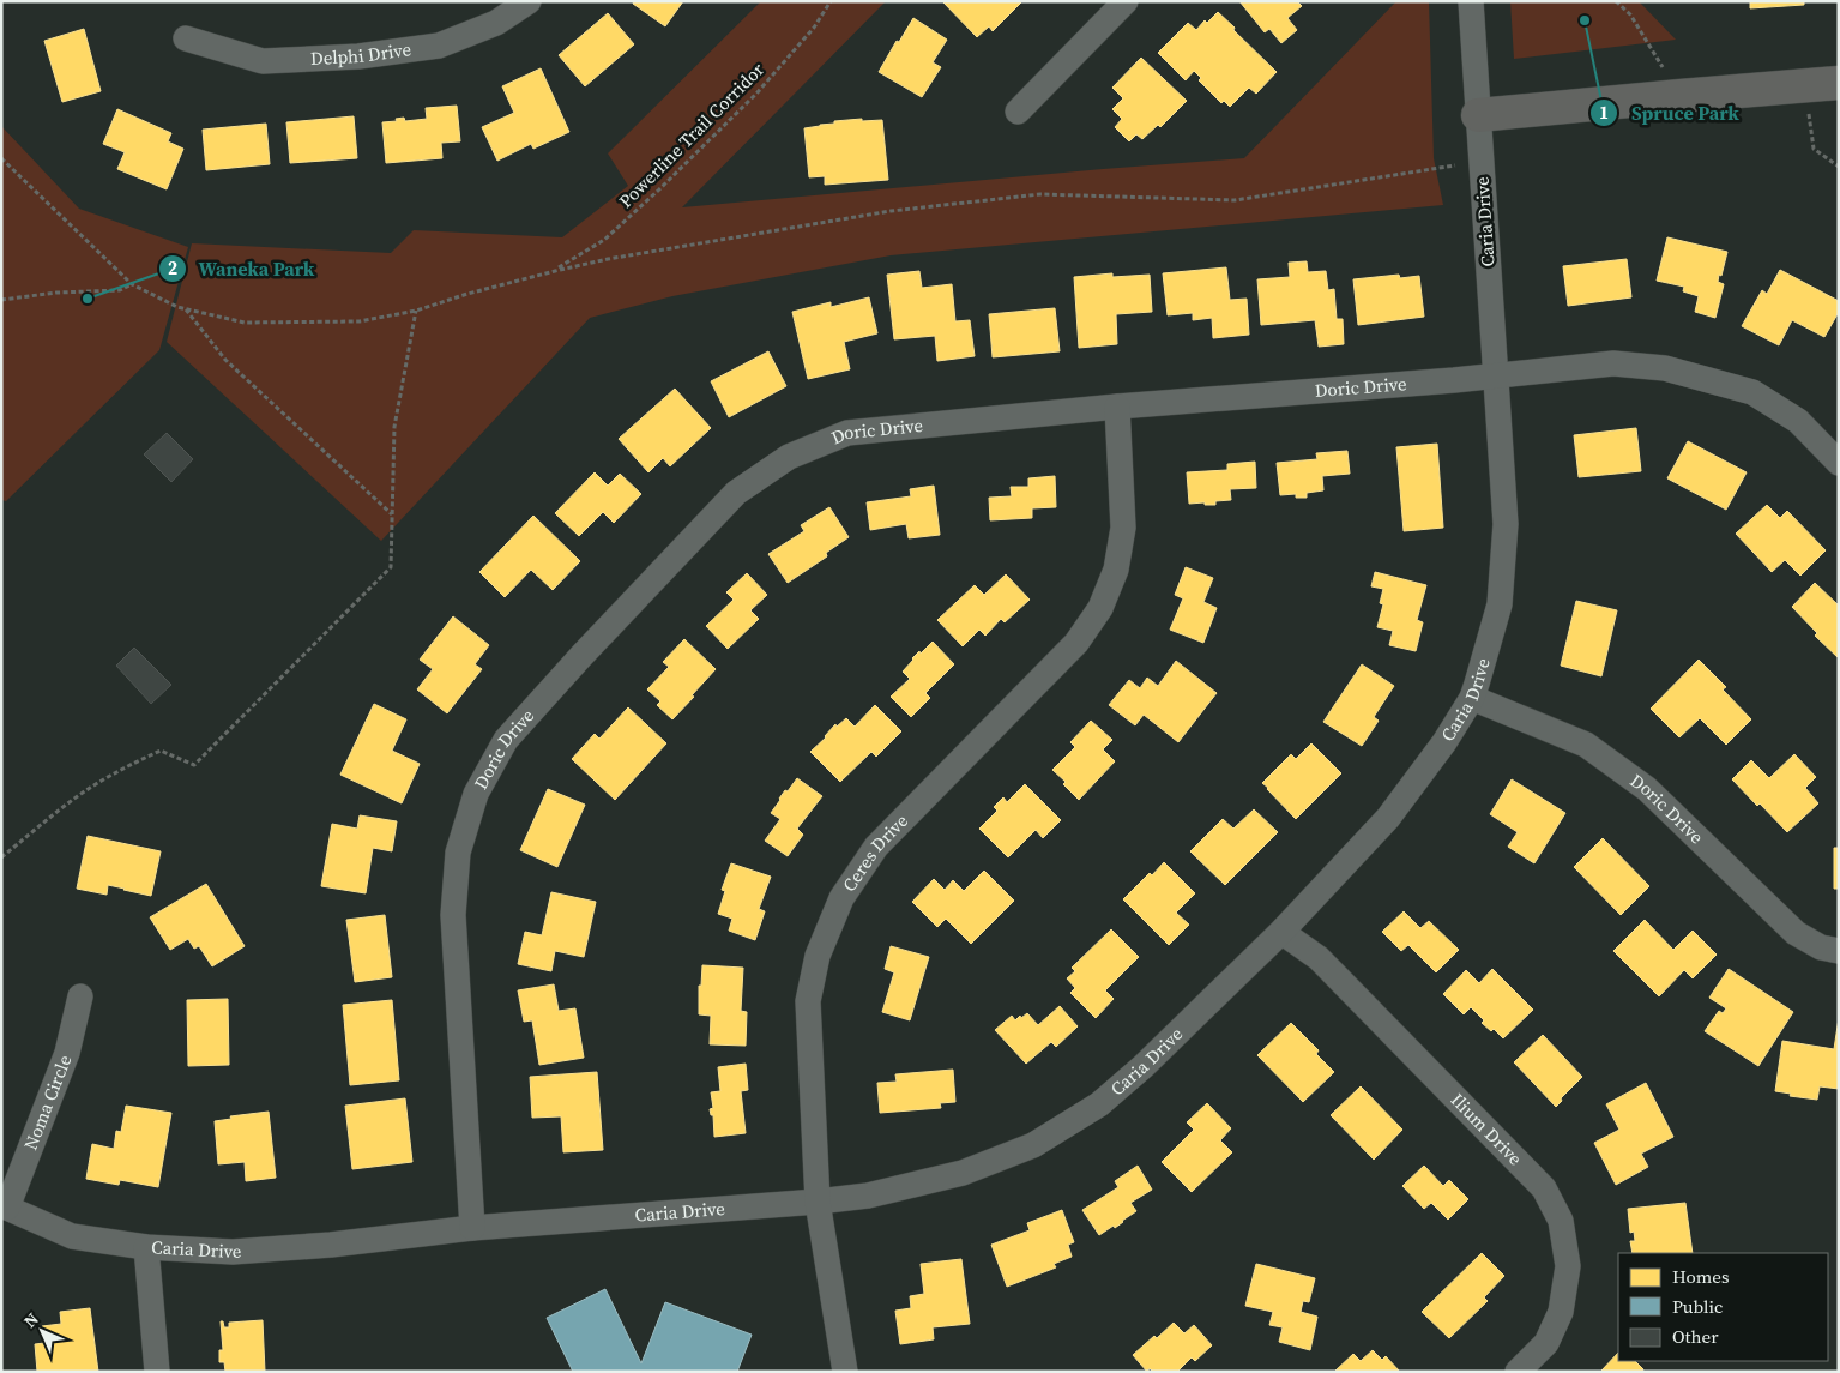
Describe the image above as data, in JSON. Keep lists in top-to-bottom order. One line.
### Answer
{"streets":{"street":["Delphi Drive","Caria Drive","Doric Drive","Ceres Drive","Noma Circle","Ilium Drive"],"path":["Powerline Trail Corridor"]},"crossings":[["Caria Drive","Doric Drive"],["Caria Drive","Ceres Drive"],["Caria Drive","Noma Circle"],["Caria Drive","Ilium Drive"],["Doric Drive","Ceres Drive"]],"places":["Spruce Park","Waneka Park"],"legend":["Homes","Public","Other"],"north":"top left"}
